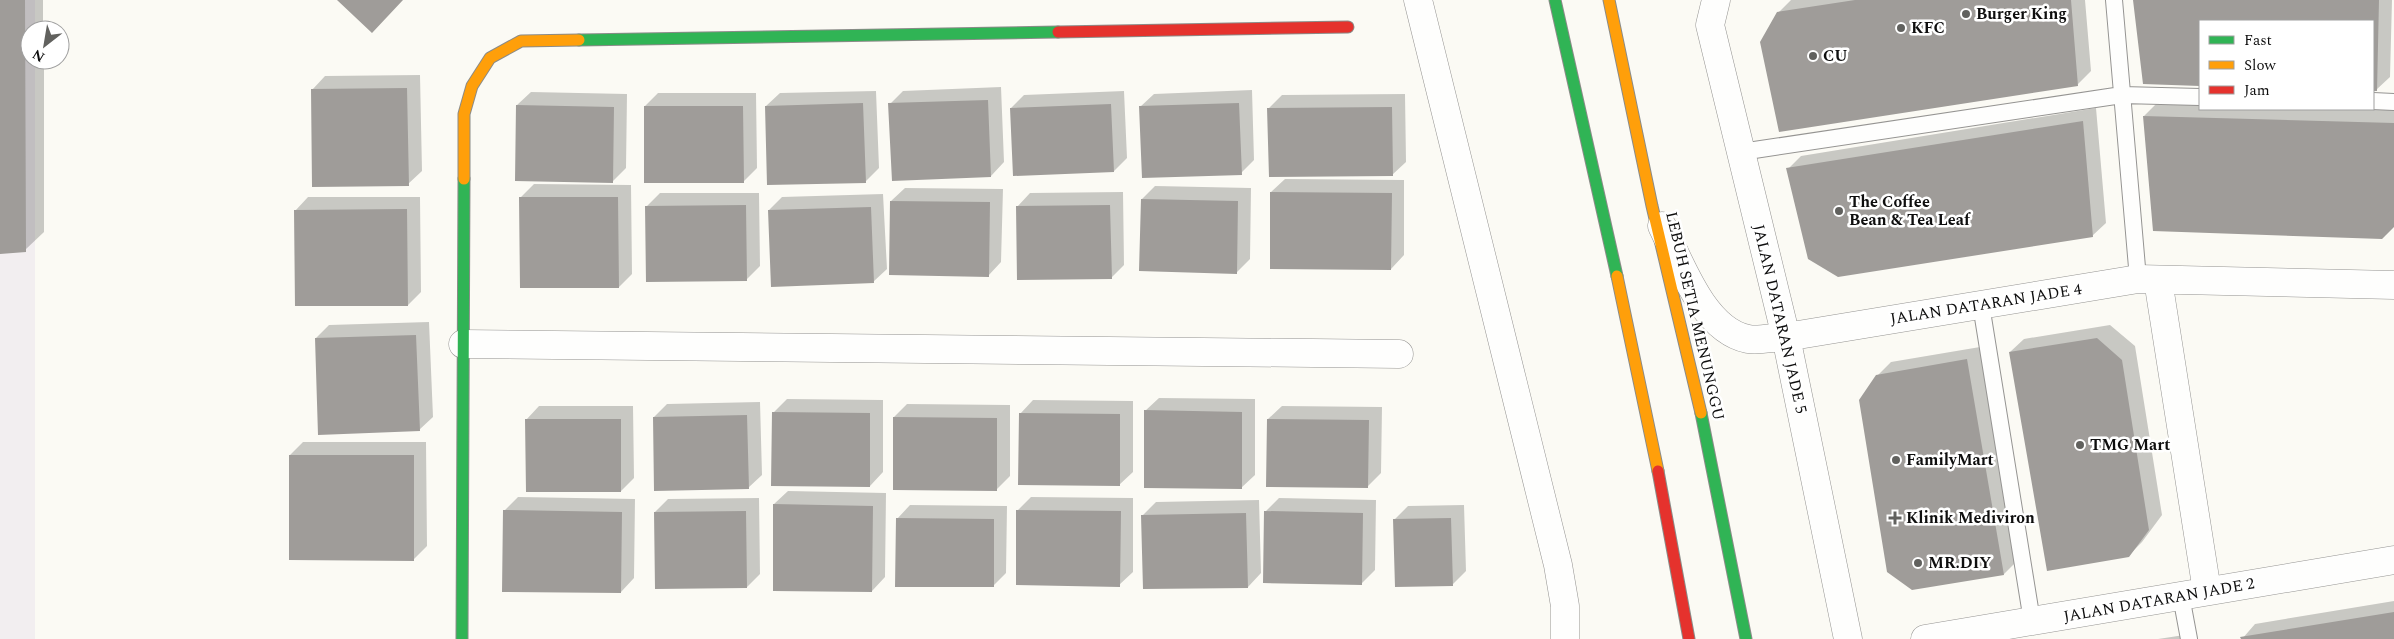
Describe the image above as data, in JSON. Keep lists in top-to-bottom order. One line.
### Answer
{"streets":{"street":["JALAN DATARAN JADE 4","LEBUH SETIA MENUNGGU","JALAN DATARAN JADE 5","JALAN DATARAN JADE 2"]},"crossings":[["JALAN DATARAN JADE 4","LEBUH SETIA MENUNGGU"],["JALAN DATARAN JADE 4","JALAN DATARAN JADE 5"]],"places":{"other":["Burger King","KFC","CU","The Coffee Bean & Tea Leaf","TMG Mart","FamilyMart","MR.DIY"],"health":["Klinik Mediviron"]},"legend":["Fast","Slow","Jam"],"north":"bottom left"}
